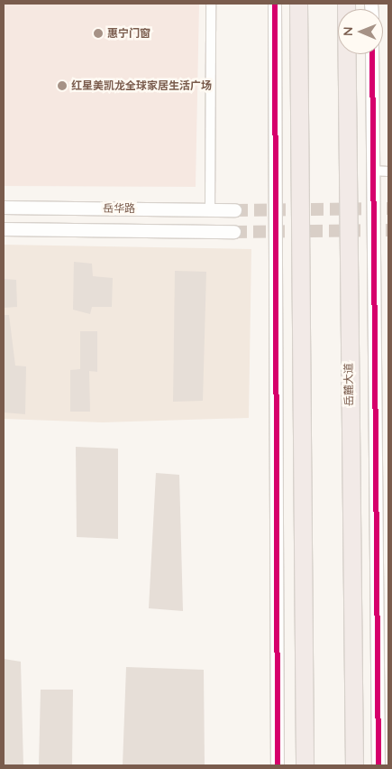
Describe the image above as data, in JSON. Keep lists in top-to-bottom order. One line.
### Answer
{"streets":{"highway":["岳麓大道"],"street":["岳华路"]},"places":["惠宁门窗","红星美凯龙全球家居生活广场"],"north":"left"}
